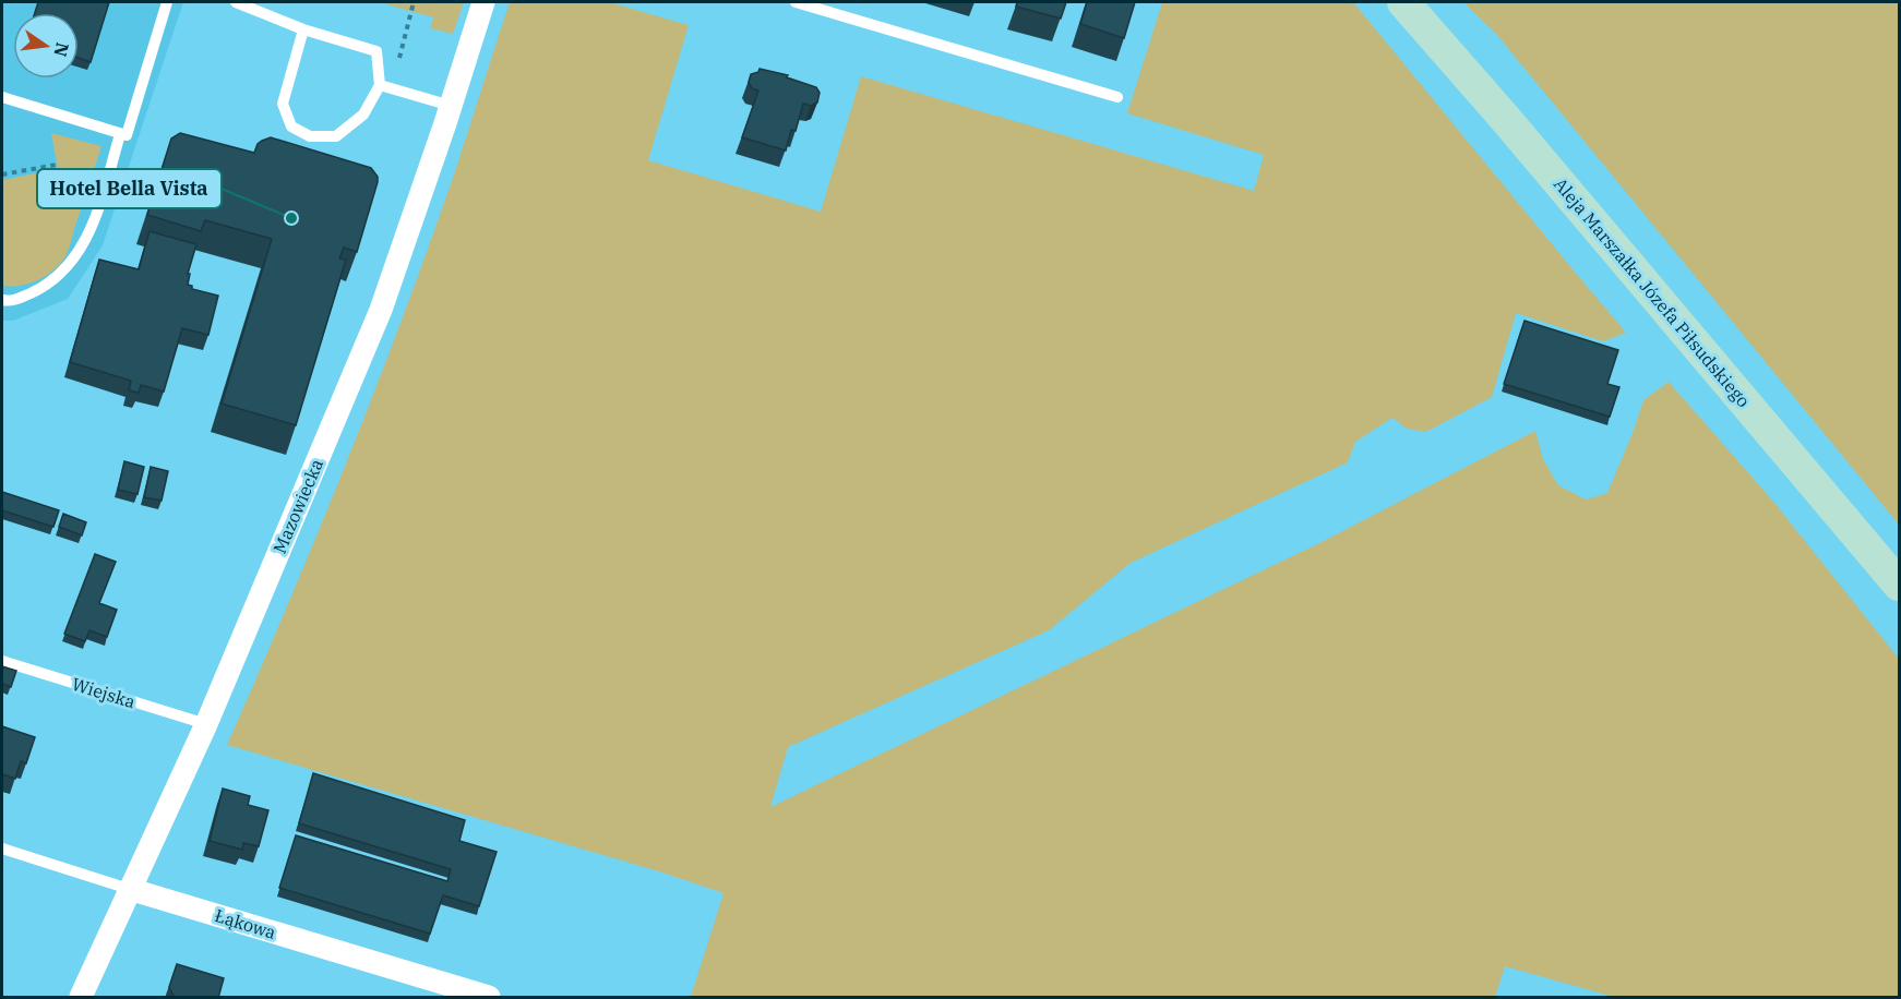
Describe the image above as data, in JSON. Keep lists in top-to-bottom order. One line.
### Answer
{"streets":{"main road":["Aleja Marszałka Józefa Piłsudskiego"],"street":["Mazowiecka","Łąkowa"],"lane":["Wiejska"]},"crossings":[["Mazowiecka","Wiejska"],["Mazowiecka","Łąkowa"]],"places":["Hotel Bella Vista"],"north":"right"}
